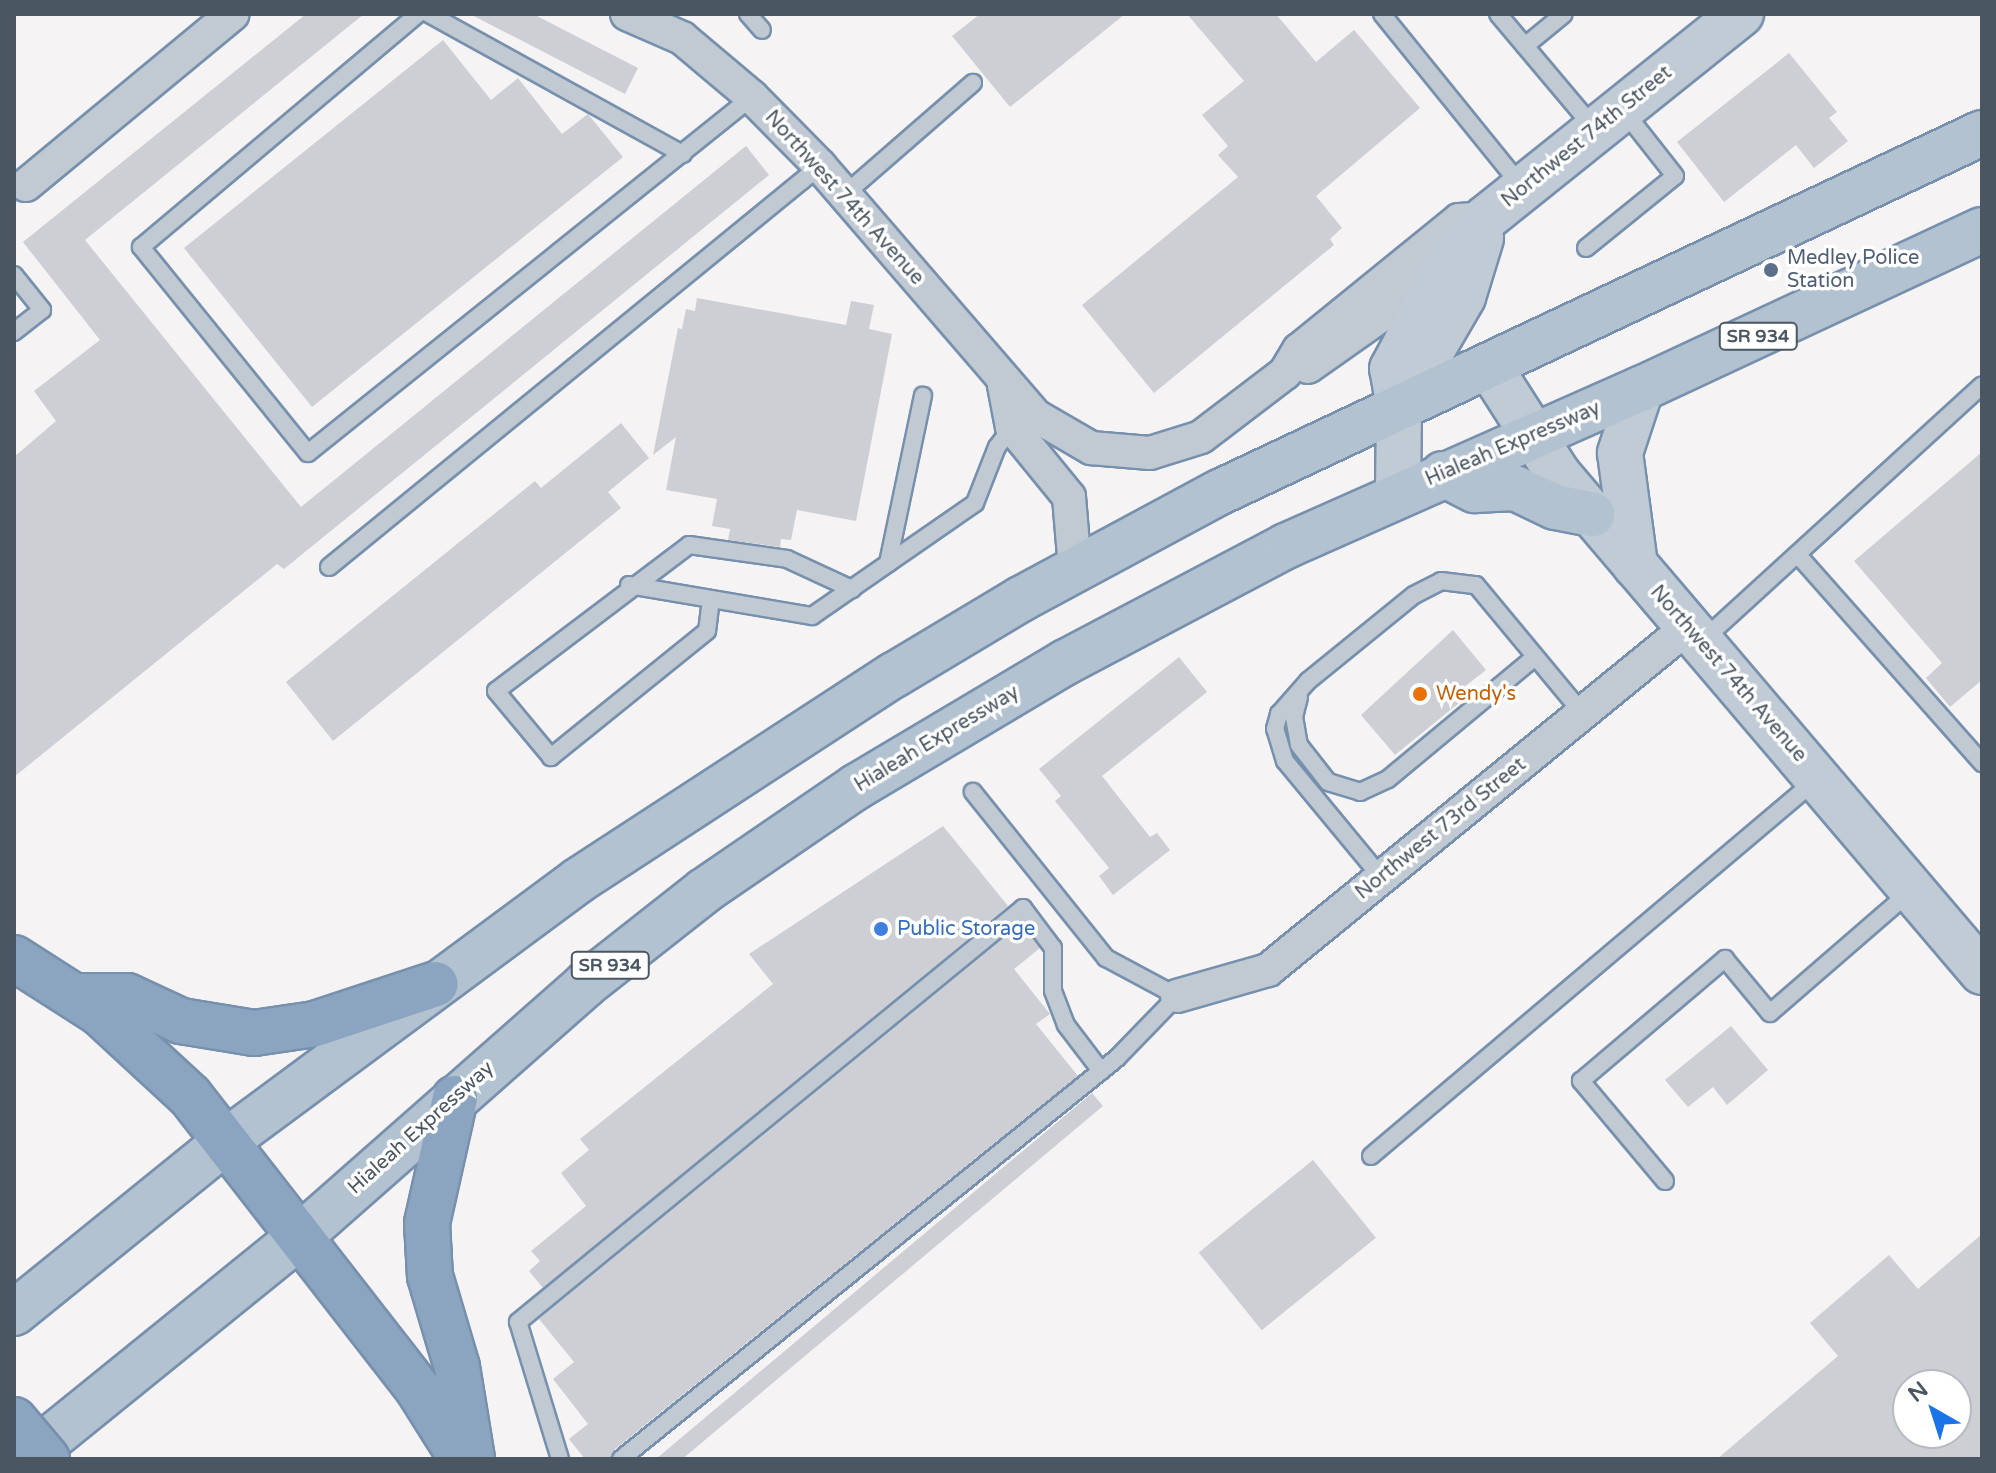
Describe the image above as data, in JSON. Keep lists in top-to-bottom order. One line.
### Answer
{"streets":{"main road":["SR 934","Hialeah Expressway"],"street":["Northwest 74th Street","Northwest 74th Avenue","Northwest 73rd Street"]},"crossings":[["Northwest 74th Street","Northwest 74th Avenue"],["Northwest 74th Avenue","Hialeah Expressway"],["Northwest 74th Avenue","Northwest 73rd Street"]],"places":["Medley Police Station","Wendy's","Public Storage"],"north":"top left"}
